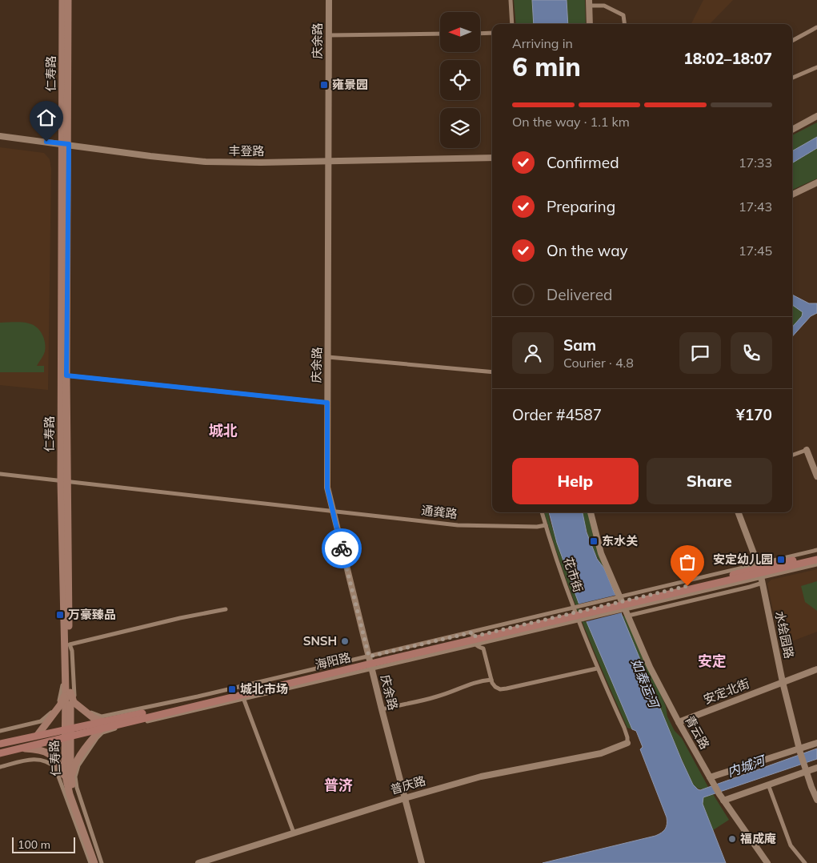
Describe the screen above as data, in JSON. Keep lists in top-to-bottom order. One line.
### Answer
{"streets":{"main road":["仁寿路","海阳路"],"street":["庆余路","丰登路","通龚路","花市街","水绘园路","安定北街","青云路","普庆路"]},"crossings":[["庆余路","丰登路"],["庆余路","通龚路"],["庆余路","海阳路"],["庆余路","普庆路"],["仁寿路","丰登路"],["仁寿路","通龚路"],["仁寿路","海阳路"],["通龚路","花市街"],["花市街","普庆路"],["水绘园路","海阳路"],["水绘园路","安定北街"],["安定北街","青云路"]],"districts":["城北","安定","普济"],"water":["如泰运河","内城河"],"places":{"transit":["雍景园","东水关","安定幼儿园","万豪臻品","城北市场"],"other":["SNSH","福成庵"]},"scale_bar":"100 m","north":"left","page":{"heading":["6 min","Arriving in","18:02–18:07"],"panel":["Sam","Courier · 4.8","Order #4587","¥170"],"bar":"On the way · 1.1 km","list":[["Confirmed","17:33"],["Preparing","17:43"],["On the way","17:45"],"Delivered"],"buttons":["Help","Share"],"scale":"100 m"}}
